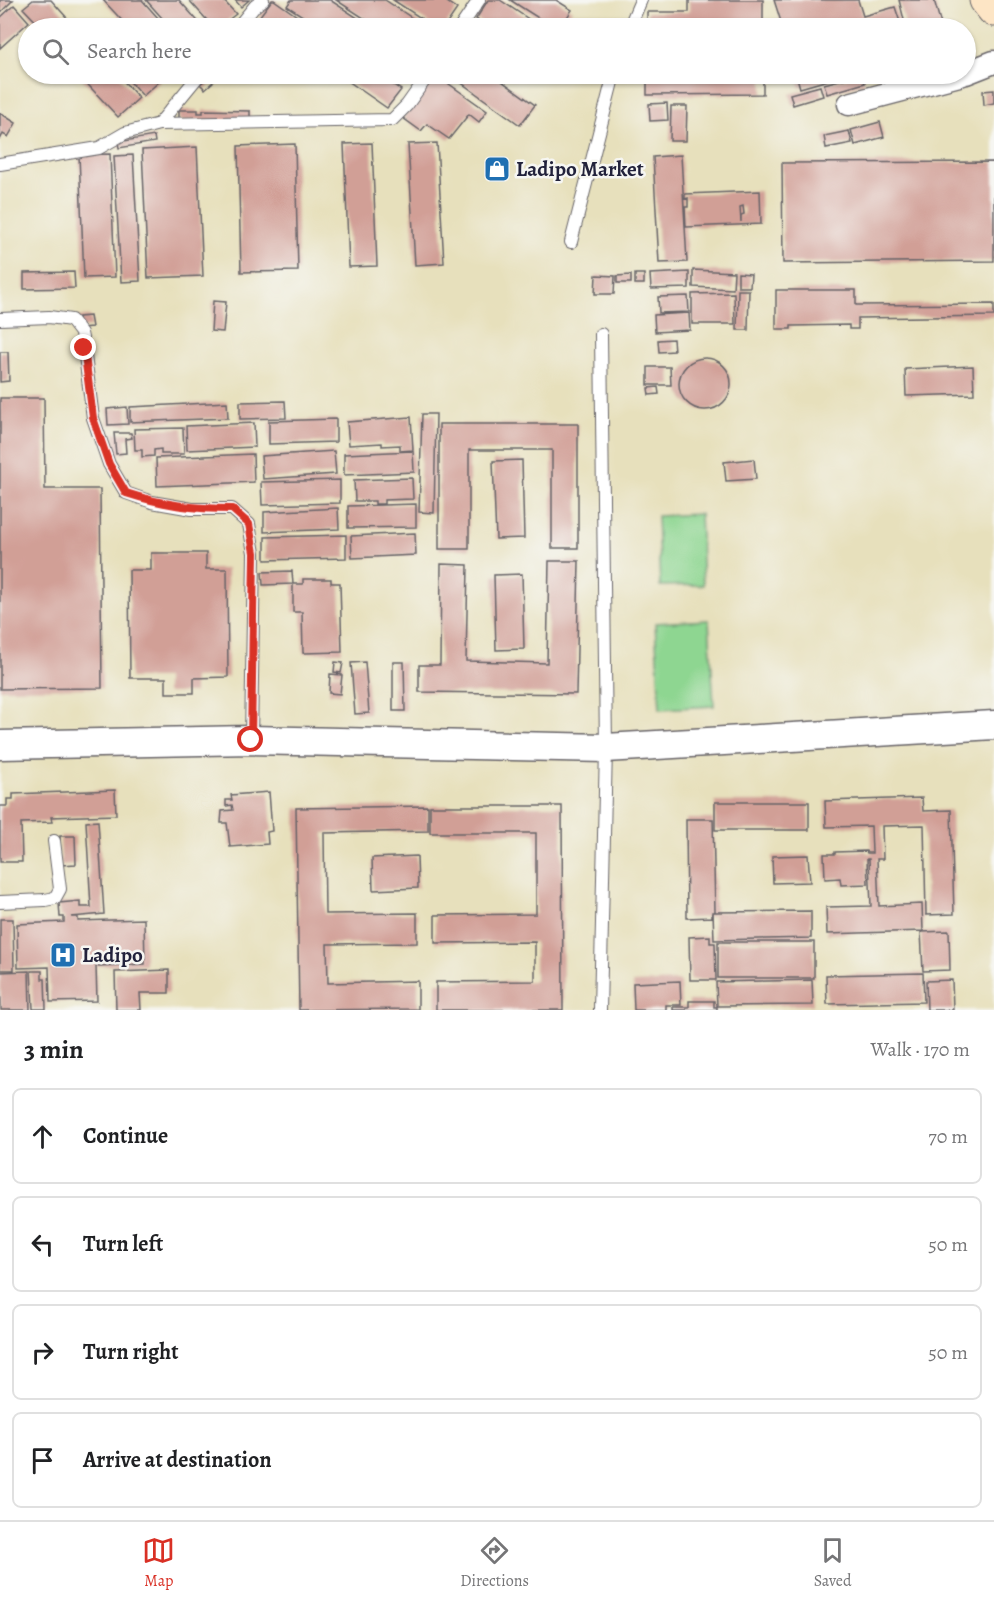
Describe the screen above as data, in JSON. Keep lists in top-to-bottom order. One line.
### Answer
{"places":{"shop":["Ladipo Market"],"hospital":["Ladipo"]},"page":{"search":"Search here","heading":["3 min","Walk · 170 m"],"list":[["Continue","70 m"],["Turn left","50 m"],["Turn right","50 m"],"Arrive at destination"],"nav":["Map","Directions","Saved"]}}
